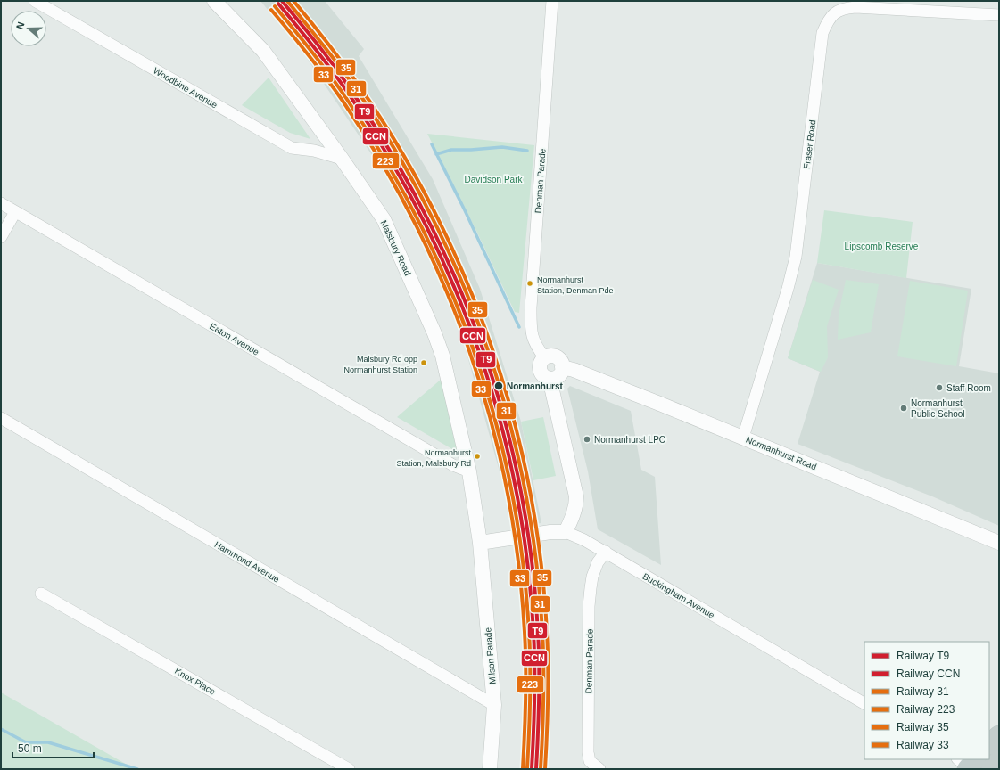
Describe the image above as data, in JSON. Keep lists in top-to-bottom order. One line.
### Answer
{"streets":{"street":["Woodbine Avenue","Fraser Road","Denman Parade","Malsbury Road","Eaton Avenue","Normanhurst Road","Hammond Avenue","Buckingham Avenue","Milson Parade","Knox Place"]},"crossings":[["Woodbine Avenue","Malsbury Road"],["Fraser Road","Normanhurst Road"],["Denman Parade","Normanhurst Road"],["Denman Parade","Buckingham Avenue"],["Malsbury Road","Eaton Avenue"],["Malsbury Road","Buckingham Avenue"],["Malsbury Road","Milson Parade"],["Hammond Avenue","Milson Parade"],["Buckingham Avenue","Milson Parade"]],"parks":["Davidson Park","Lipscomb Reserve"],"places":["Normanhurst Station, Denman Pde","Malsbury Rd opp Normanhurst Station","Normanhurst","Staff Room","Normanhurst Public School","Normanhurst LPO","Normanhurst Station, Malsbury Rd"],"lines":["rail line T9","rail line 31","rail line 35","rail line CCN","rail line 223","rail line 33"],"legend":["Railway T9","Railway CCN","Railway 31","Railway 223","Railway 35","Railway 33"],"scale_bar":"50 m","north":"left"}
